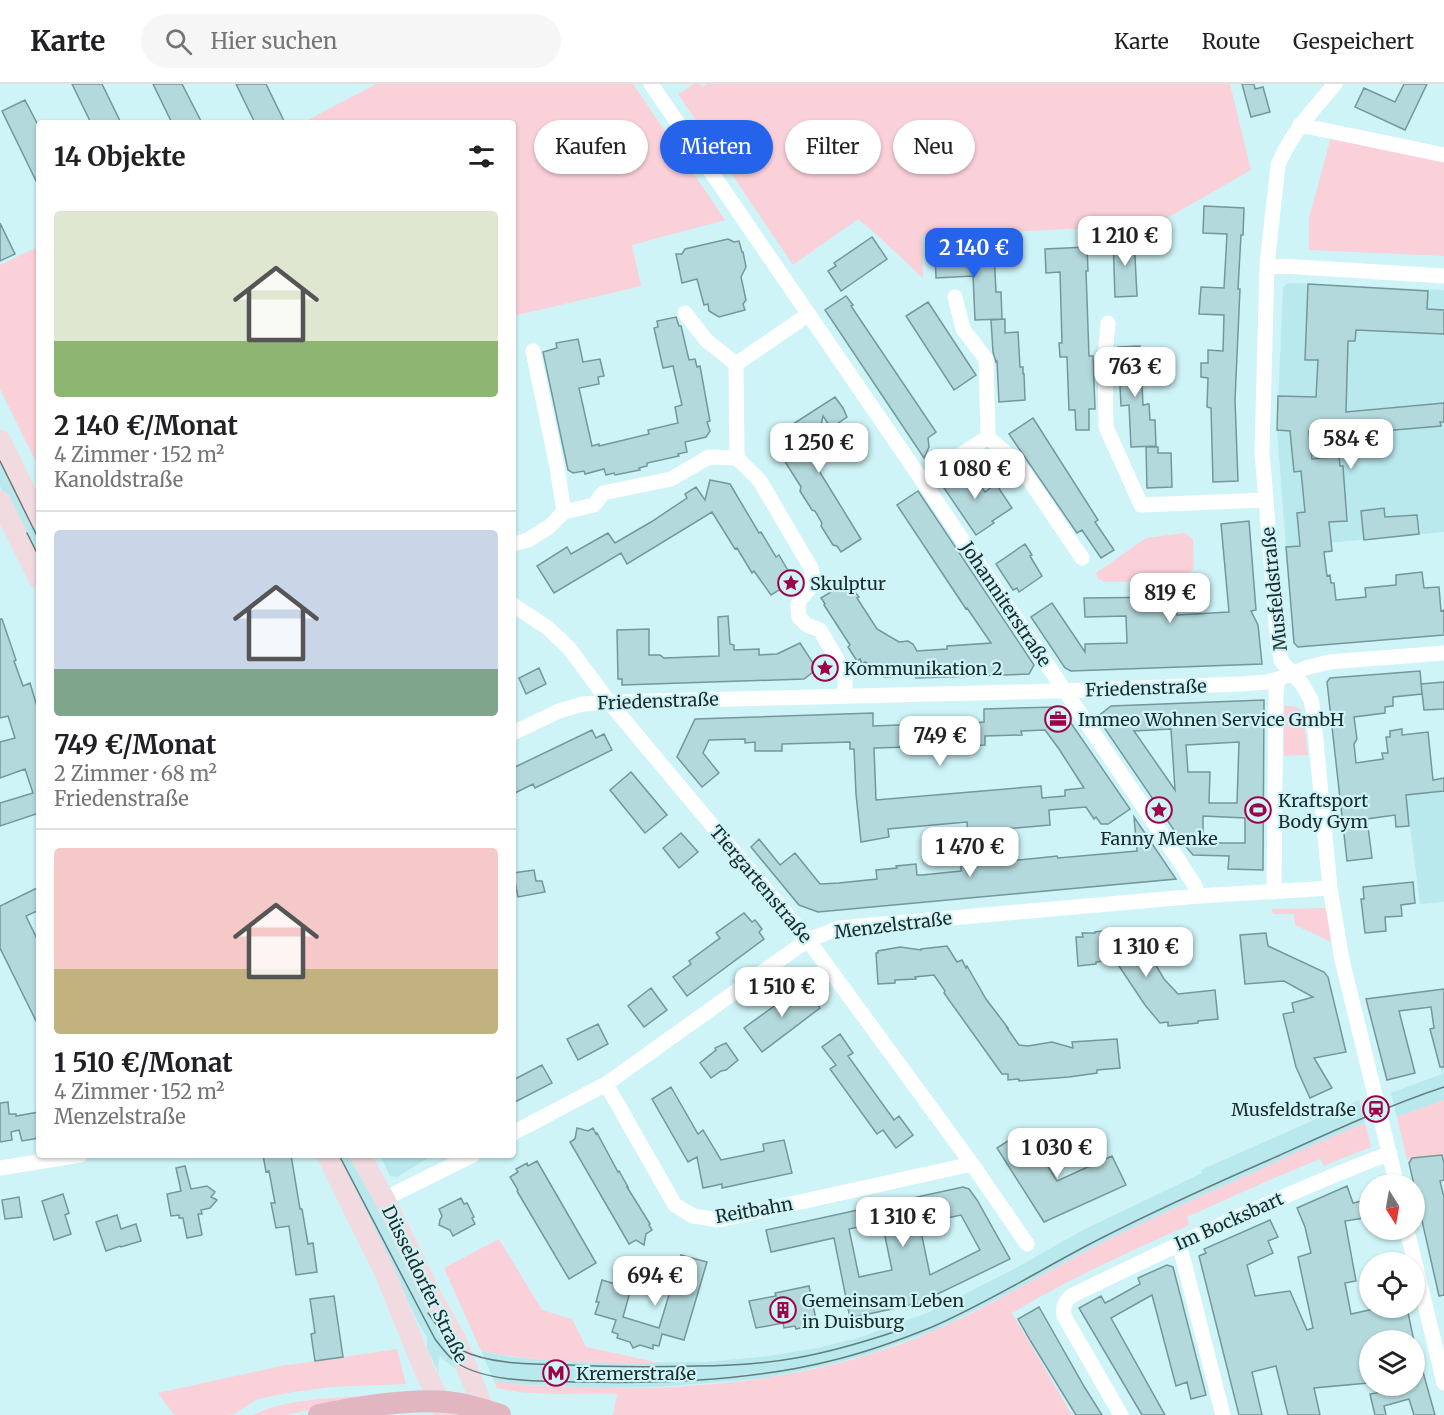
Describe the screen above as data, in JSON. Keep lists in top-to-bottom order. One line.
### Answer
{"streets":{"main road":["Düsseldorfer Straße"],"street":["Musfeldstraße","Johanniterstraße","Friedenstraße","Tiergartenstraße","Menzelstraße","Reitbahn","Im Bocksbart"]},"crossings":[["Musfeldstraße","Friedenstraße"],["Musfeldstraße","Menzelstraße"],["Musfeldstraße","Im Bocksbart"],["Johanniterstraße","Friedenstraße"],["Johanniterstraße","Menzelstraße"],["Friedenstraße","Tiergartenstraße"],["Tiergartenstraße","Menzelstraße"],["Tiergartenstraße","Reitbahn"],["Menzelstraße","Reitbahn"]],"places":{"place":["Skulptur","Kommunikation 2","Fanny Menke"],"office":["Immeo Wohnen Service GmbH"],"sports":["Kraftsport Body Gym"],"station":["Musfeldstraße"],"building":["Gemeinsam Leben in Duisburg"],"metro station":["Kremerstraße"]},"north":"bottom","page":{"header":"Karte","search":"Hier suchen","nav":["Karte","Route","Gespeichert"],"chip":["Kaufen","Mieten","Filter","Neu"],"heading":"14 Objekte","list":[{"name":"2 140 €/Monat","note":"4 Zimmer · 152 m² · Kanoldstraße"},{"name":"749 €/Monat","note":"2 Zimmer · 68 m² · Friedenstraße"},{"name":"1 510 €/Monat","note":"4 Zimmer · 152 m² · Menzelstraße"}],"price":["1 210 €","2 140 €","763 €","584 €","1 250 €","1 080 €","819 €","749 €","1 470 €","1 310 €","1 510 €","1 030 €","1 310 €","694 €"]}}
